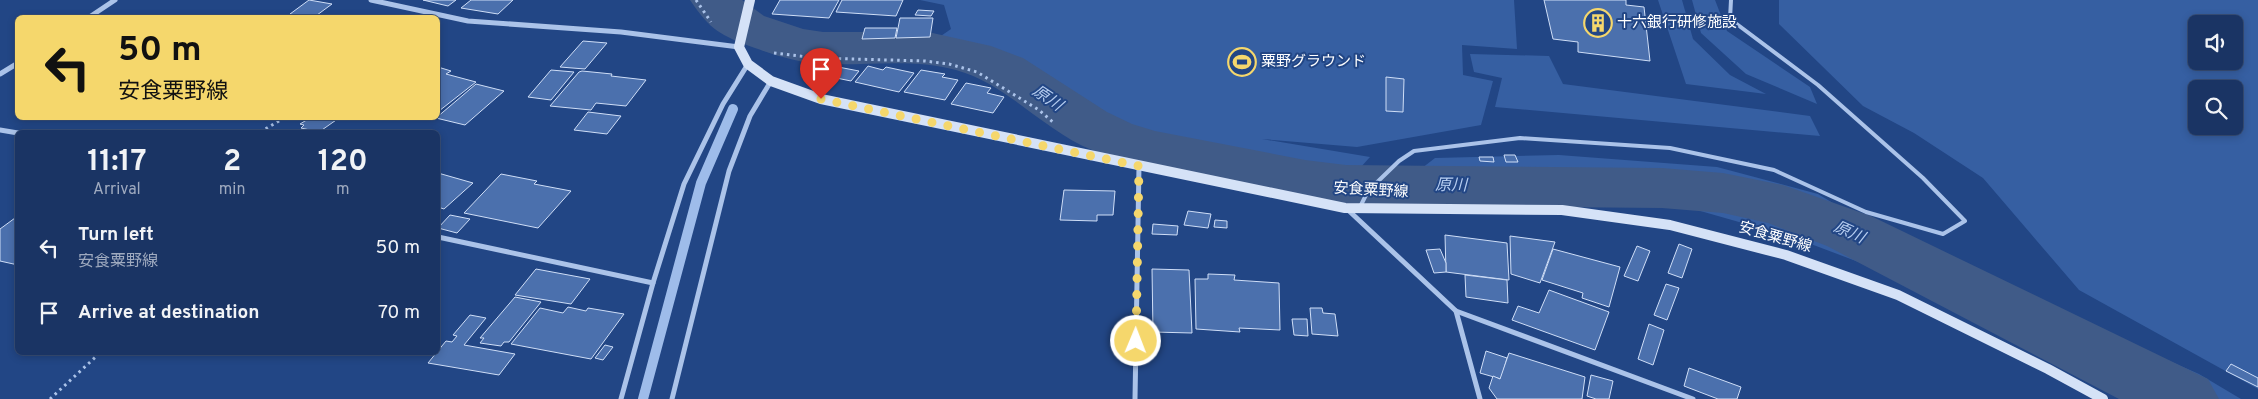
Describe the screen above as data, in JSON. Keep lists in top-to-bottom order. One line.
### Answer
{"streets":{"main road":["安食粟野線"]},"water":["原川"],"places":{"building":["十六銀行研修施設"],"sports":["粟野グラウンド"]},"page":{"turn":["50 m","安食粟野線"],"eta":["11:17","Arrival","2","min","120","m"],"list":[{"name":"Turn left","note":"安食粟野線","value":"50 m"},{"name":"Arrive at destination","value":"70 m"}]}}
